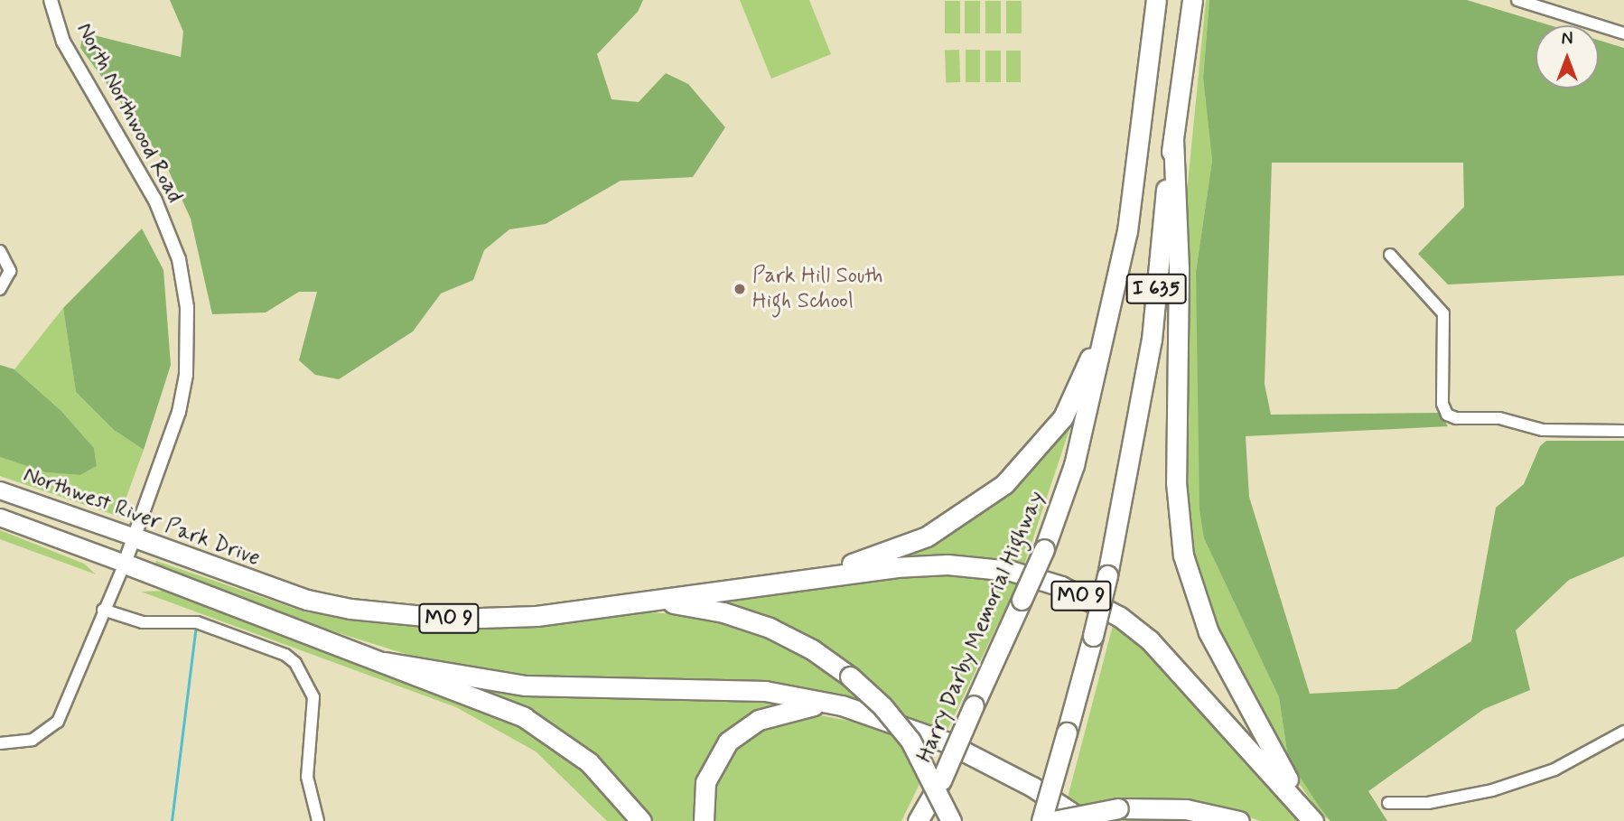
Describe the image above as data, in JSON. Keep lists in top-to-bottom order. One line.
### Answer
{"streets":{"highway":["I 635","Northwest River Park Drive","MO 9","Harry Darby Memorial Highway"],"street":["North Northwood Road"]},"crossings":[["North Northwood Road","Northwest River Park Drive"],["North Northwood Road","MO 9"],["Northwest River Park Drive","MO 9"]],"places":["Park Hill South High School"],"north":"top"}
